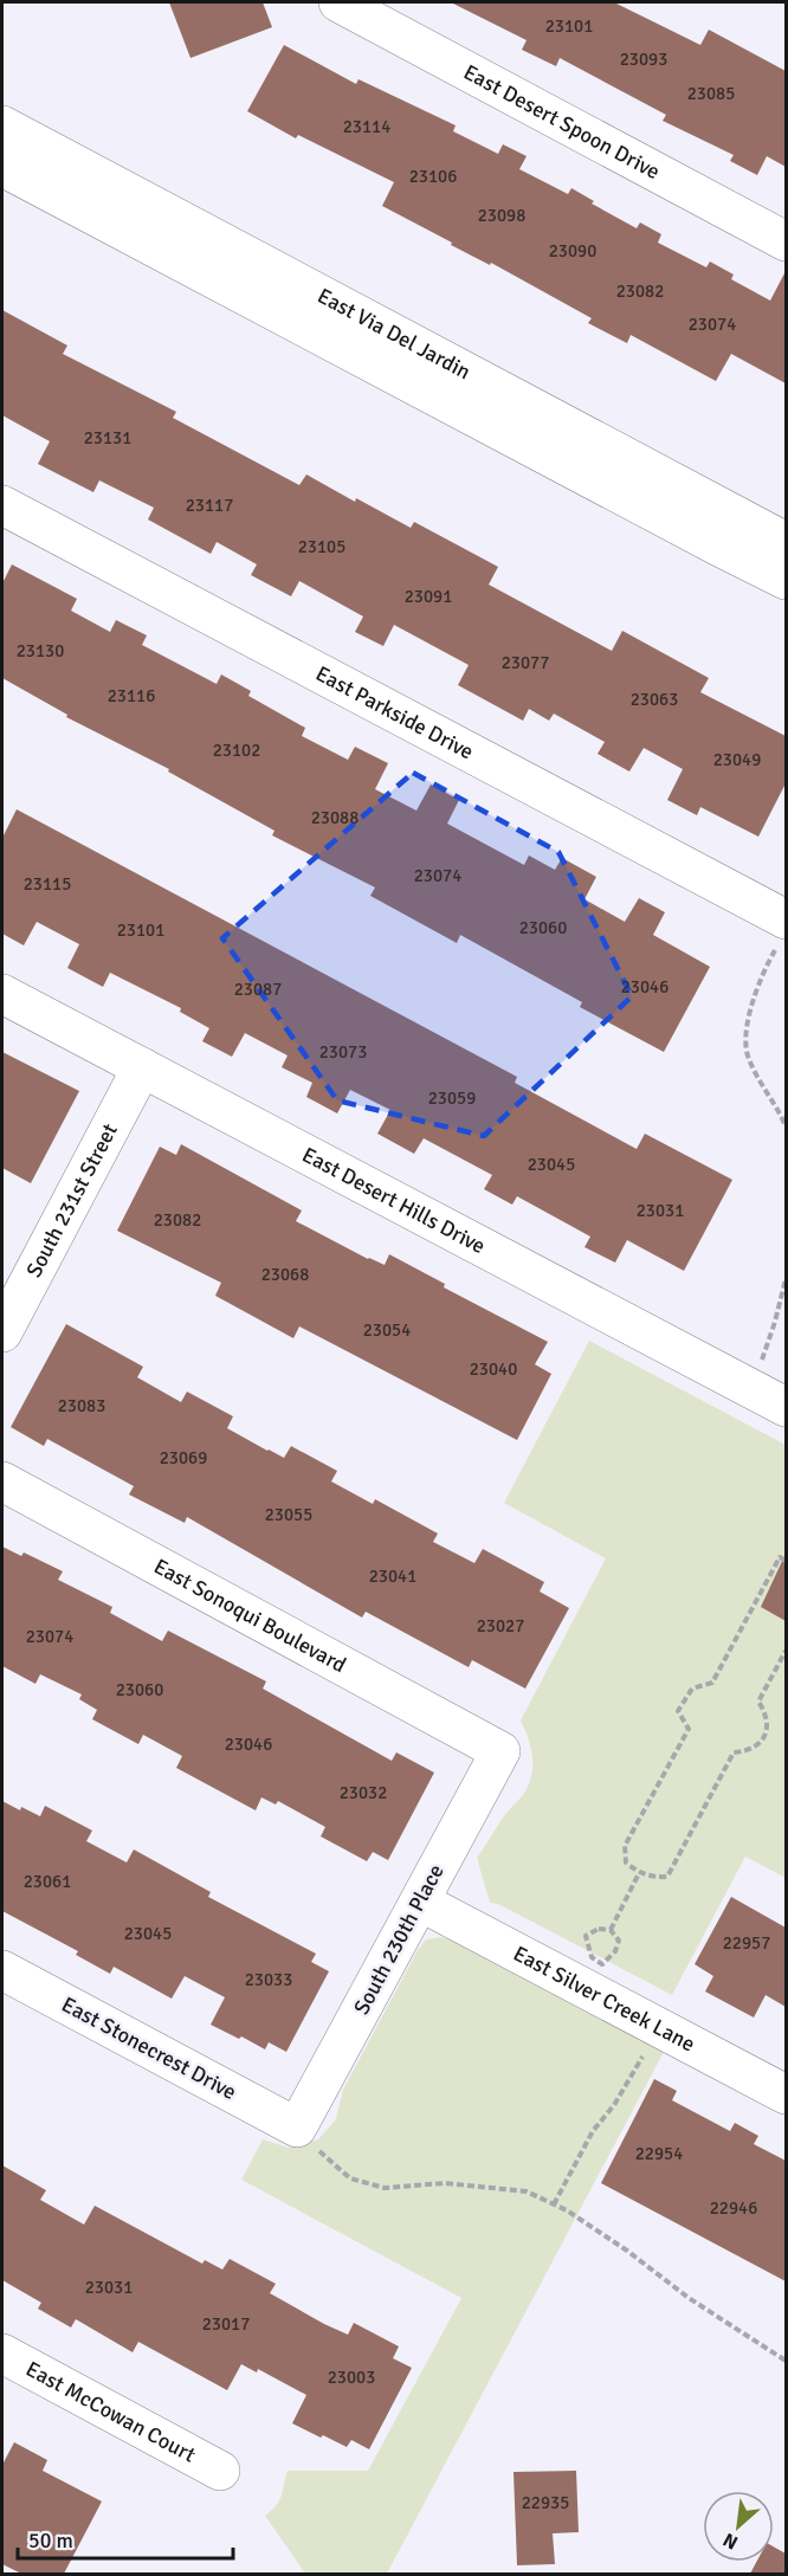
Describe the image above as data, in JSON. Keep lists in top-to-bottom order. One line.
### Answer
{"streets":{"street":["East Desert Spoon Drive","East Via Del Jardin","East Parkside Drive","South 231st Street","East Desert Hills Drive","East Sonoqui Boulevard","South 230th Place","East Silver Creek Lane","East Stonecrest Drive","East McCowan Court"]},"crossings":[["South 231st Street","East Desert Hills Drive"],["East Sonoqui Boulevard","South 230th Place"],["South 230th Place","East Silver Creek Lane"],["South 230th Place","East Stonecrest Drive"]],"house_numbers":["23101","23093","23085","23114","23106","23098","23090","23082","23074","23131","23117","23105","23091","23130","23077","23116","23063","23102","23049","23088","23074","23115","23060","23101","23046","23087","23073","23059","23045","23031","23082","23068","23054","23040","23083","23069","23055","23041","23027","23074","23060","23046","23032","23061","23045","22957","23033","22954","22946","23031","23017","23003","22935"],"scale_bar":"50 m","north":"bottom left"}
